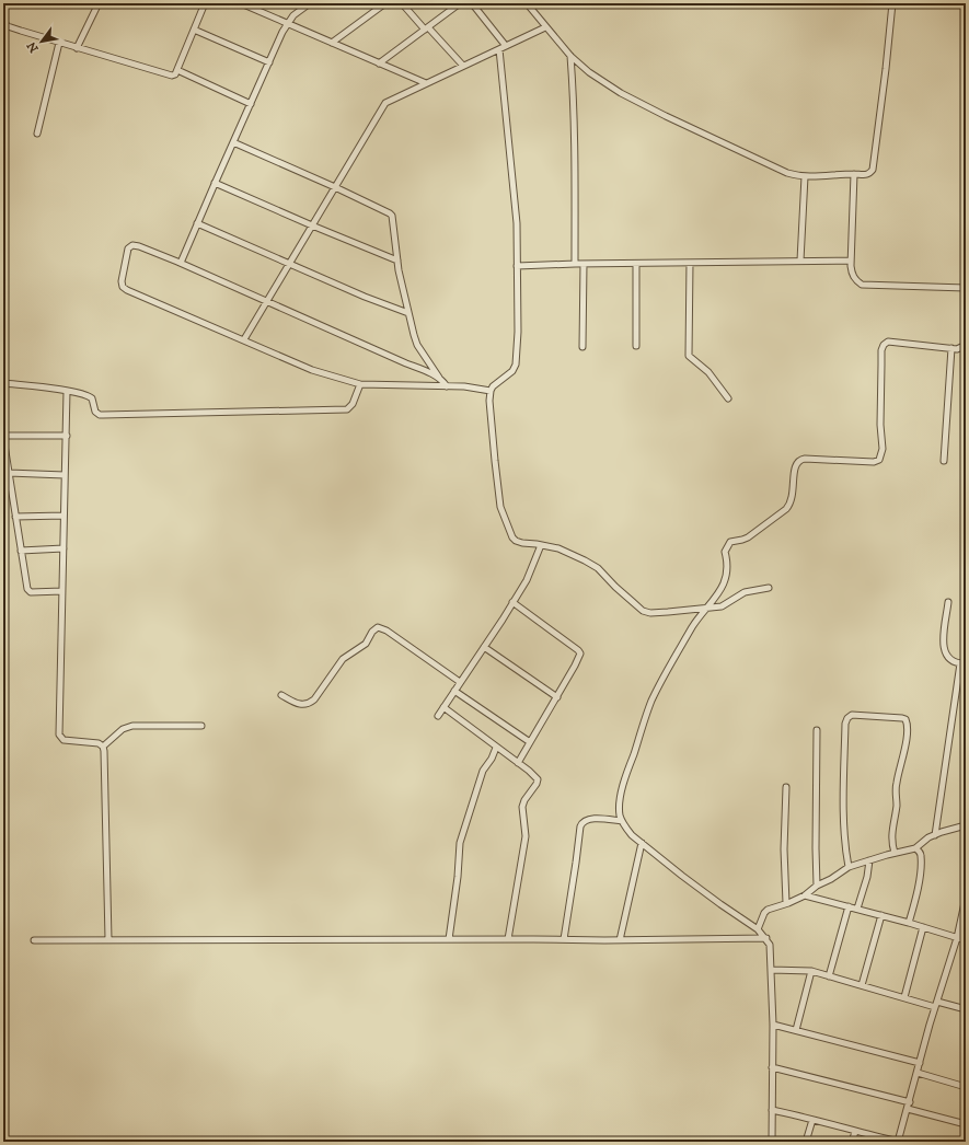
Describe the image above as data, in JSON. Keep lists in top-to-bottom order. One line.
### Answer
{"north":"bottom left"}
